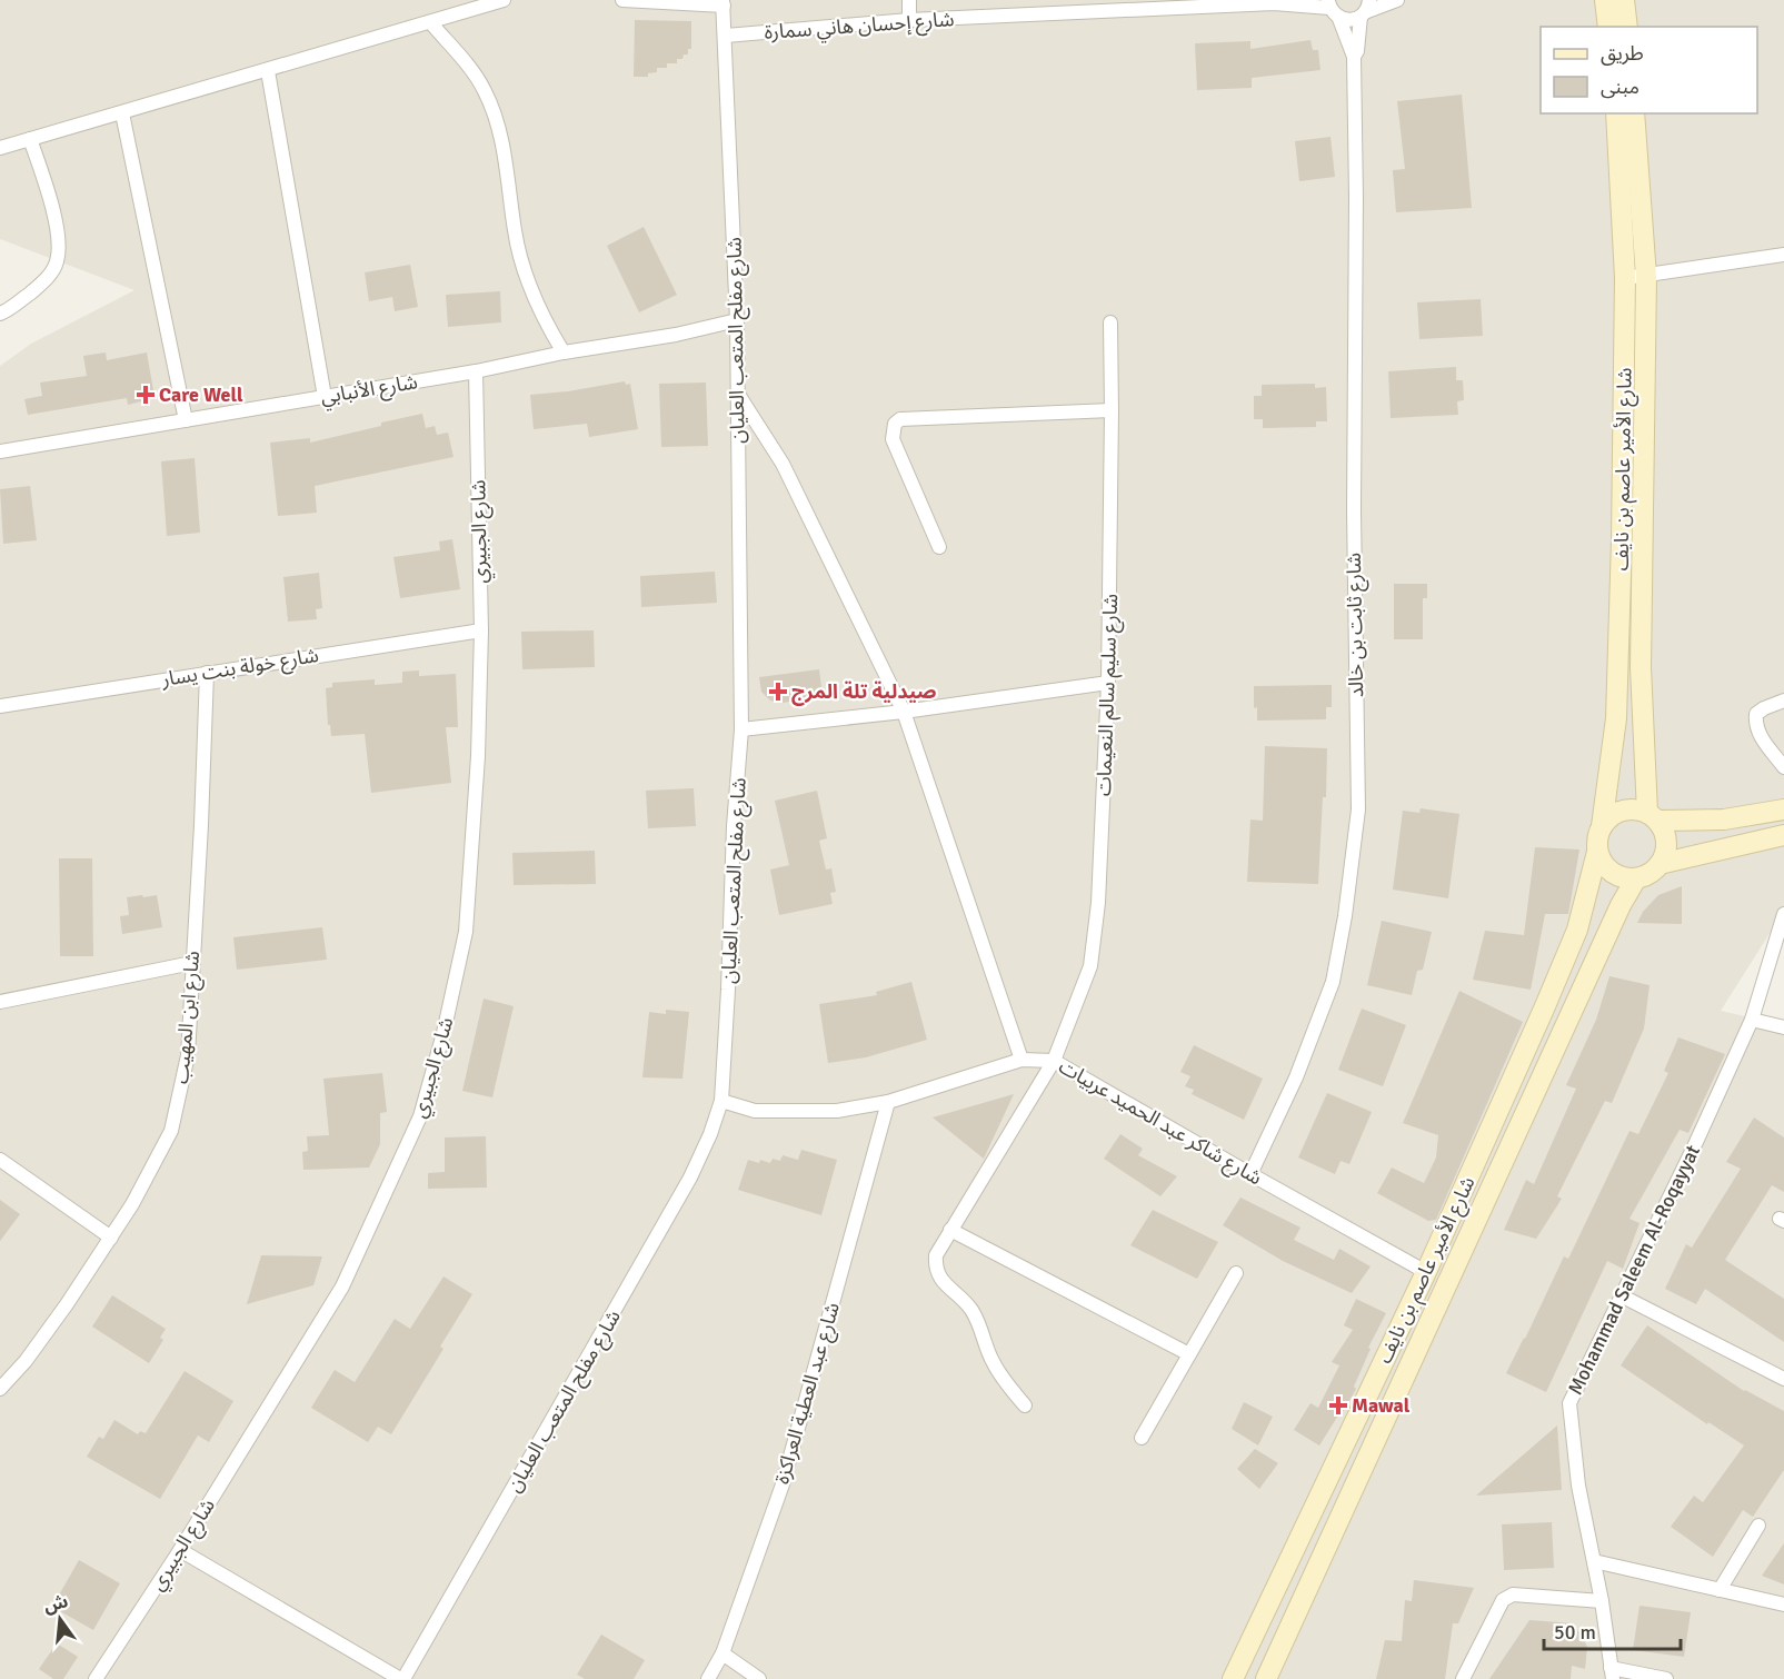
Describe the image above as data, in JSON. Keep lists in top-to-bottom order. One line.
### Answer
{"streets":{"main road":["شارع الأمير عاصم بن نايف"],"street":["شارع إحسان هاني سمارة","شارع مفلح المتعب العليان","شارع الأنبابي","شارع الجبيري","شارع ثابت بن خالد","شارع خولة بنت يسار","شارع سليم سالم النعيمات","شارع ابن المهيب","شارع شاكر عبد الحميد عربيات","Mohammad Saleem Al-Roqayyat","شارع عبد العطية العراكزة"]},"crossings":[["شارع إحسان هاني سمارة","شارع مفلح المتعب العليان"],["شارع إحسان هاني سمارة","شارع ثابت بن خالد"],["شارع مفلح المتعب العليان","شارع الأنبابي"],["شارع مفلح المتعب العليان","شارع شاكر عبد الحميد عربيات"],["شارع الأنبابي","شارع الجبيري"],["شارع الأمير عاصم بن نايف","شارع شاكر عبد الحميد عربيات"],["شارع الجبيري","شارع خولة بنت يسار"],["شارع ثابت بن خالد","شارع شاكر عبد الحميد عربيات"],["شارع خولة بنت يسار","شارع ابن المهيب"],["شارع سليم سالم النعيمات","شارع شاكر عبد الحميد عربيات"],["شارع شاكر عبد الحميد عربيات","شارع عبد العطية العراكزة"]],"places":{"health":["Care Well","صيدلية تلة المرج","Mawal"]},"legend":["طريق","مبنى"],"scale_bar":"50 m","north":"top"}
